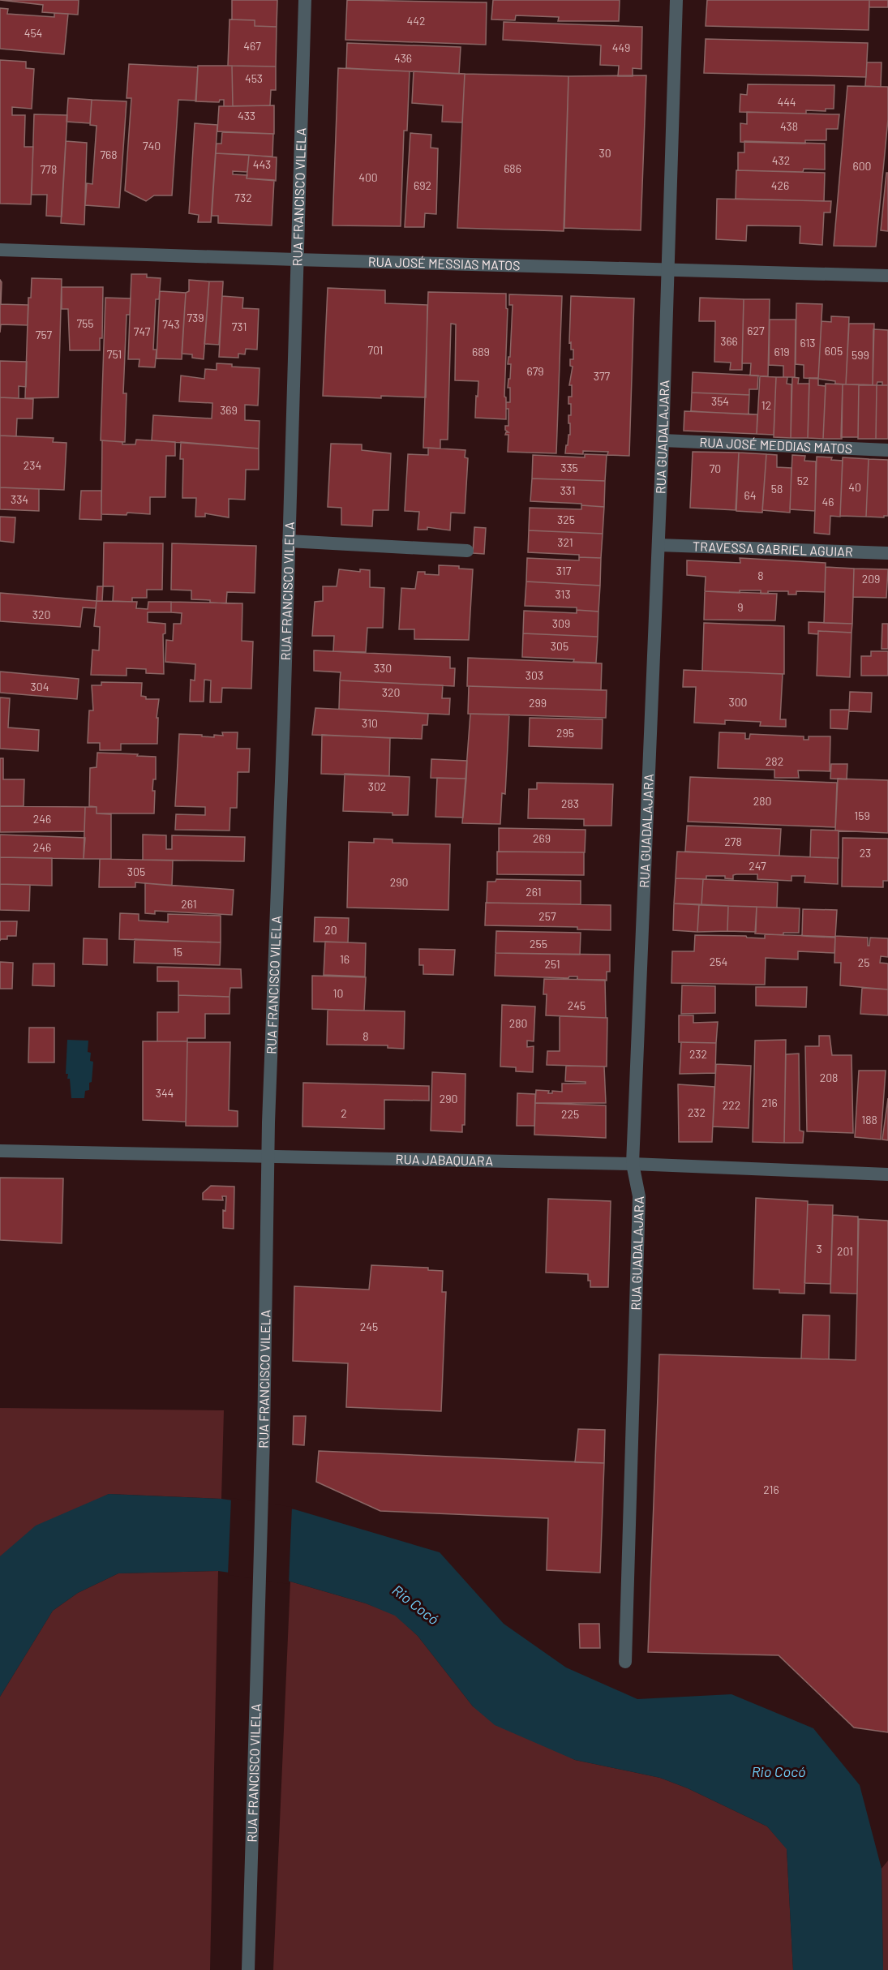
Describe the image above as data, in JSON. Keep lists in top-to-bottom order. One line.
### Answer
{"streets":{"street":["RUA FRANCISCO VILELA","RUA JOSÉ MESSIAS MATOS","RUA GUADALAJARA","RUA JOSÉ MEDDIAS MATOS","TRAVESSA GABRIEL AGUIAR","RUA JABAQUARA"]},"crossings":[["RUA FRANCISCO VILELA","RUA JOSÉ MESSIAS MATOS"],["RUA FRANCISCO VILELA","RUA JABAQUARA"],["RUA JOSÉ MESSIAS MATOS","RUA GUADALAJARA"],["RUA GUADALAJARA","RUA JOSÉ MEDDIAS MATOS"],["RUA GUADALAJARA","TRAVESSA GABRIEL AGUIAR"],["RUA GUADALAJARA","RUA JABAQUARA"]],"water":["Rio Cocó"],"house_numbers":["442","454","467","449","436","453","444","433","438","740","30","768","432","443","600","686","778","400","692","426","732","739","755","743","731","627","747","757","366","613","701","605","689","619","751","599","679","377","354","12","369","234","335","70","52","40","58","331","64","334","46","325","321","317","8","209","313","9","320","309","305","330","303","304","320","300","299","310","295","282","302","280","283","159","246","269","278","246","23","247","305","290","261","261","257","20","255","15","16","254","25","251","10","245","280","8","232","208","344","290","216","222","232","2","225","188","3","201","245","216"]}
